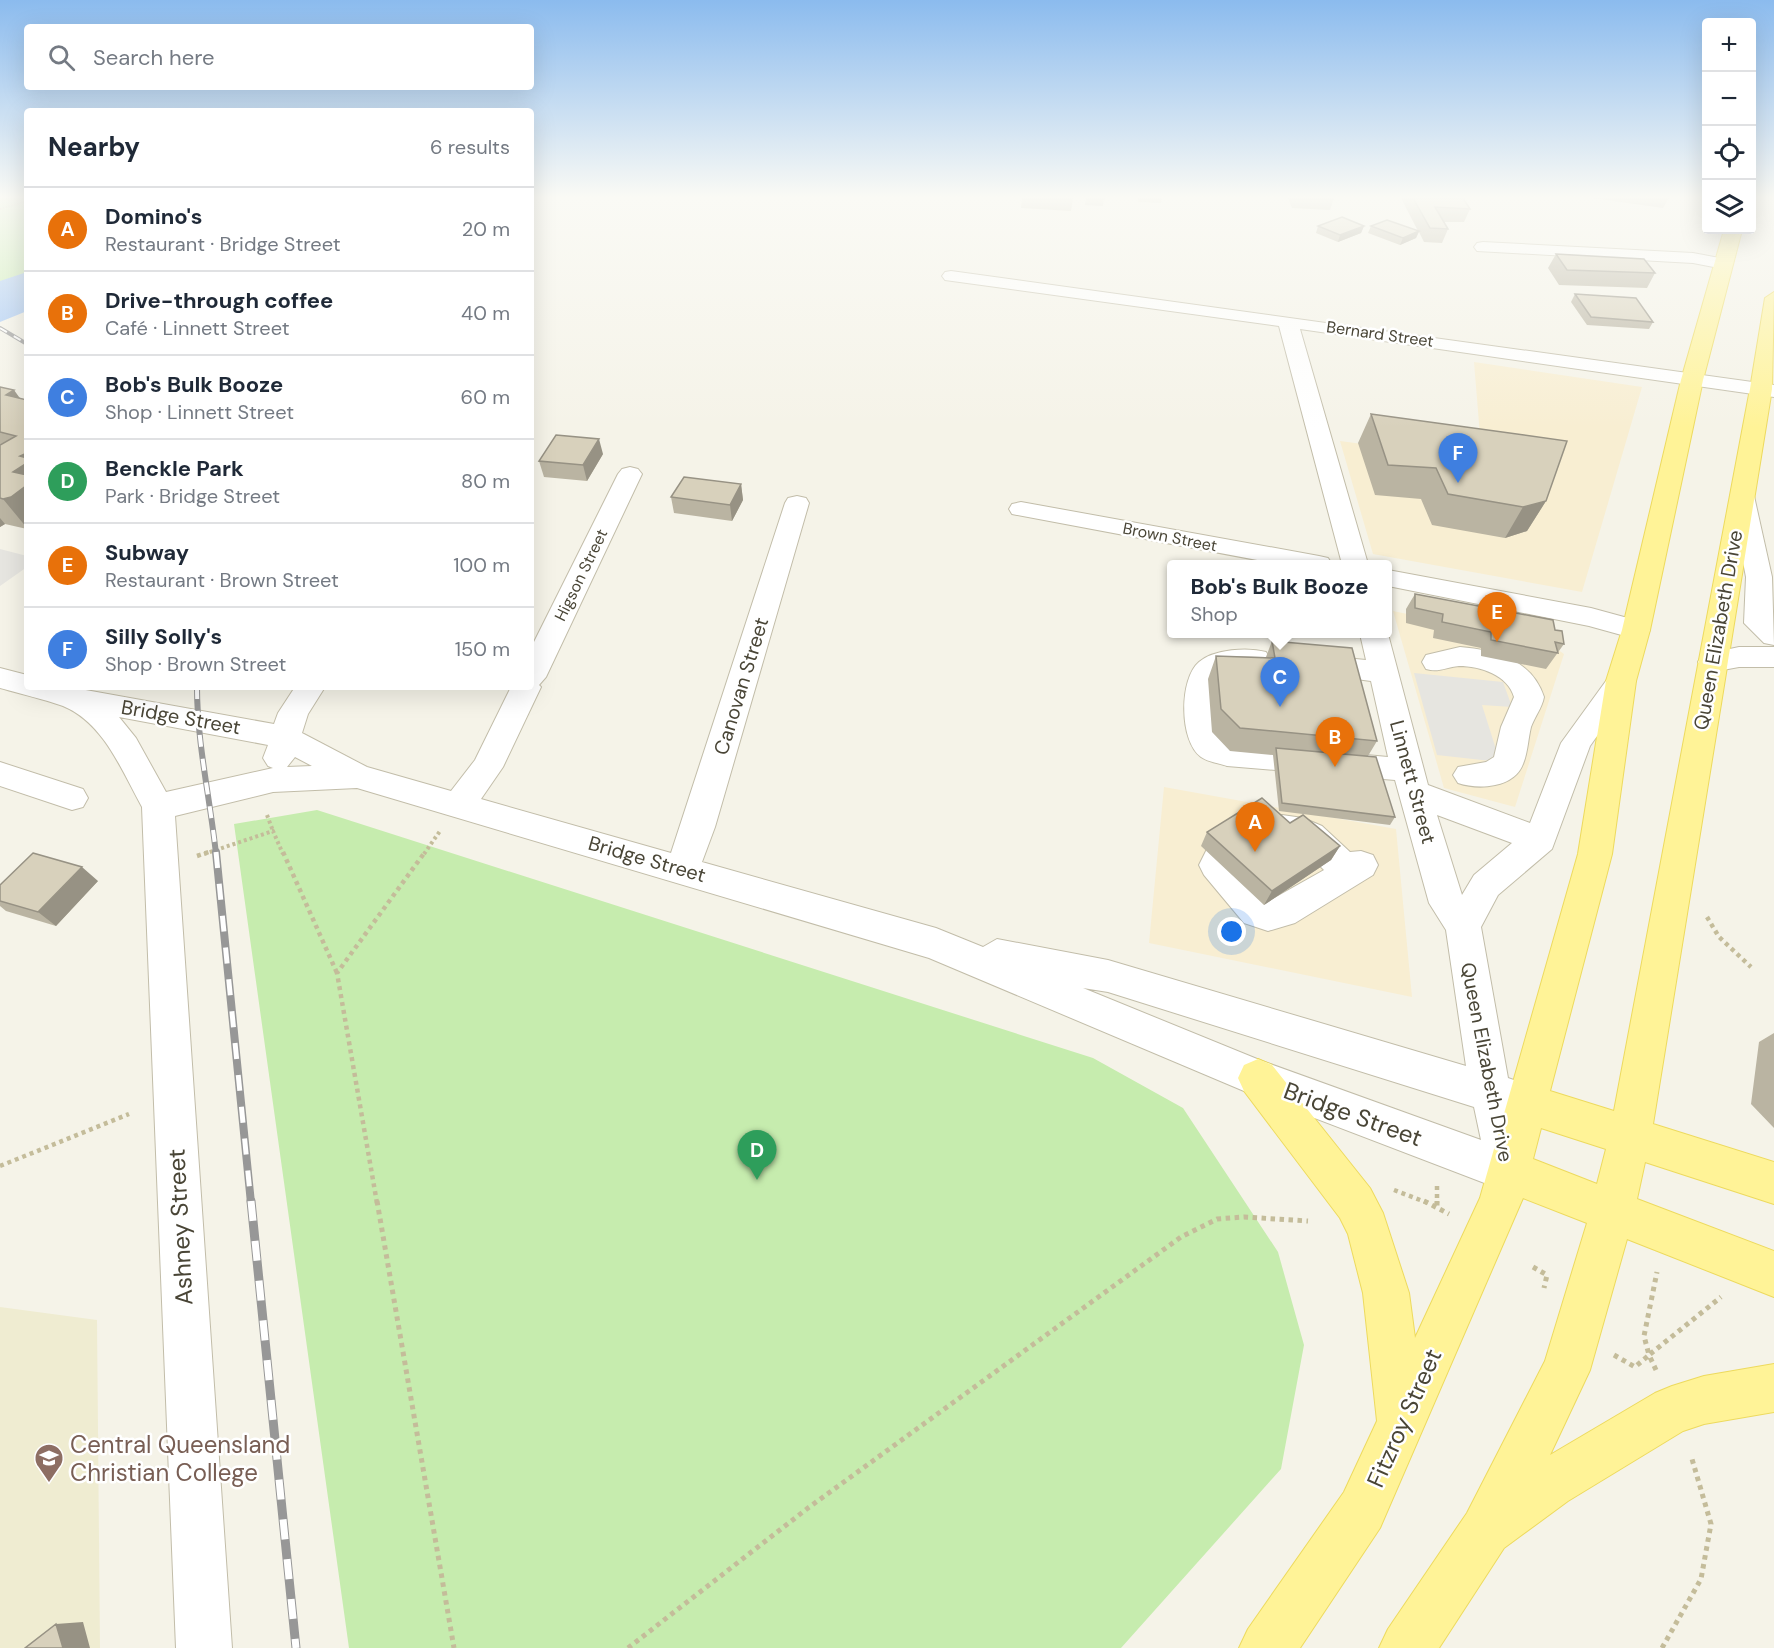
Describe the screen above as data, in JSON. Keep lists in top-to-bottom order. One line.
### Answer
{"streets":{"main road":["Queen Elizabeth Drive","Bridge Street","Fitzroy Street"],"street":["Bernard Street","Brown Street","Higson Street","Canovan Street","Linnett Street","Ashney Street"]},"crossings":[["Bernard Street","Queen Elizabeth Drive"],["Queen Elizabeth Drive","Bridge Street"],["Queen Elizabeth Drive","Linnett Street"],["Queen Elizabeth Drive","Fitzroy Street"],["Canovan Street","Bridge Street"],["Bridge Street","Ashney Street"],["Bridge Street","Fitzroy Street"]],"places":{"school or university":["Central Queensland Christian College"]},"page":{"map_buttons":["+","−"],"search":"Search here","heading":["Nearby","6 results"],"list":[{"mark":"A","name":"Domino's","note":"Restaurant · Bridge Street","value":"20 m"},{"mark":"B","name":"Drive-through coffee","note":"Café · Linnett Street","value":"40 m"},{"mark":"C","name":"Bob's Bulk Booze","note":"Shop · Linnett Street","value":"60 m"},{"mark":"D","name":"Benckle Park","note":"Park · Bridge Street","value":"80 m"},{"mark":"E","name":"Subway","note":"Restaurant · Brown Street","value":"100 m"},{"mark":"F","name":"Silly Solly's","note":"Shop · Brown Street","value":"150 m"}],"pins":["F","E","C","B","A","D"],"popup":["Bob's Bulk Booze","Shop"]}}
